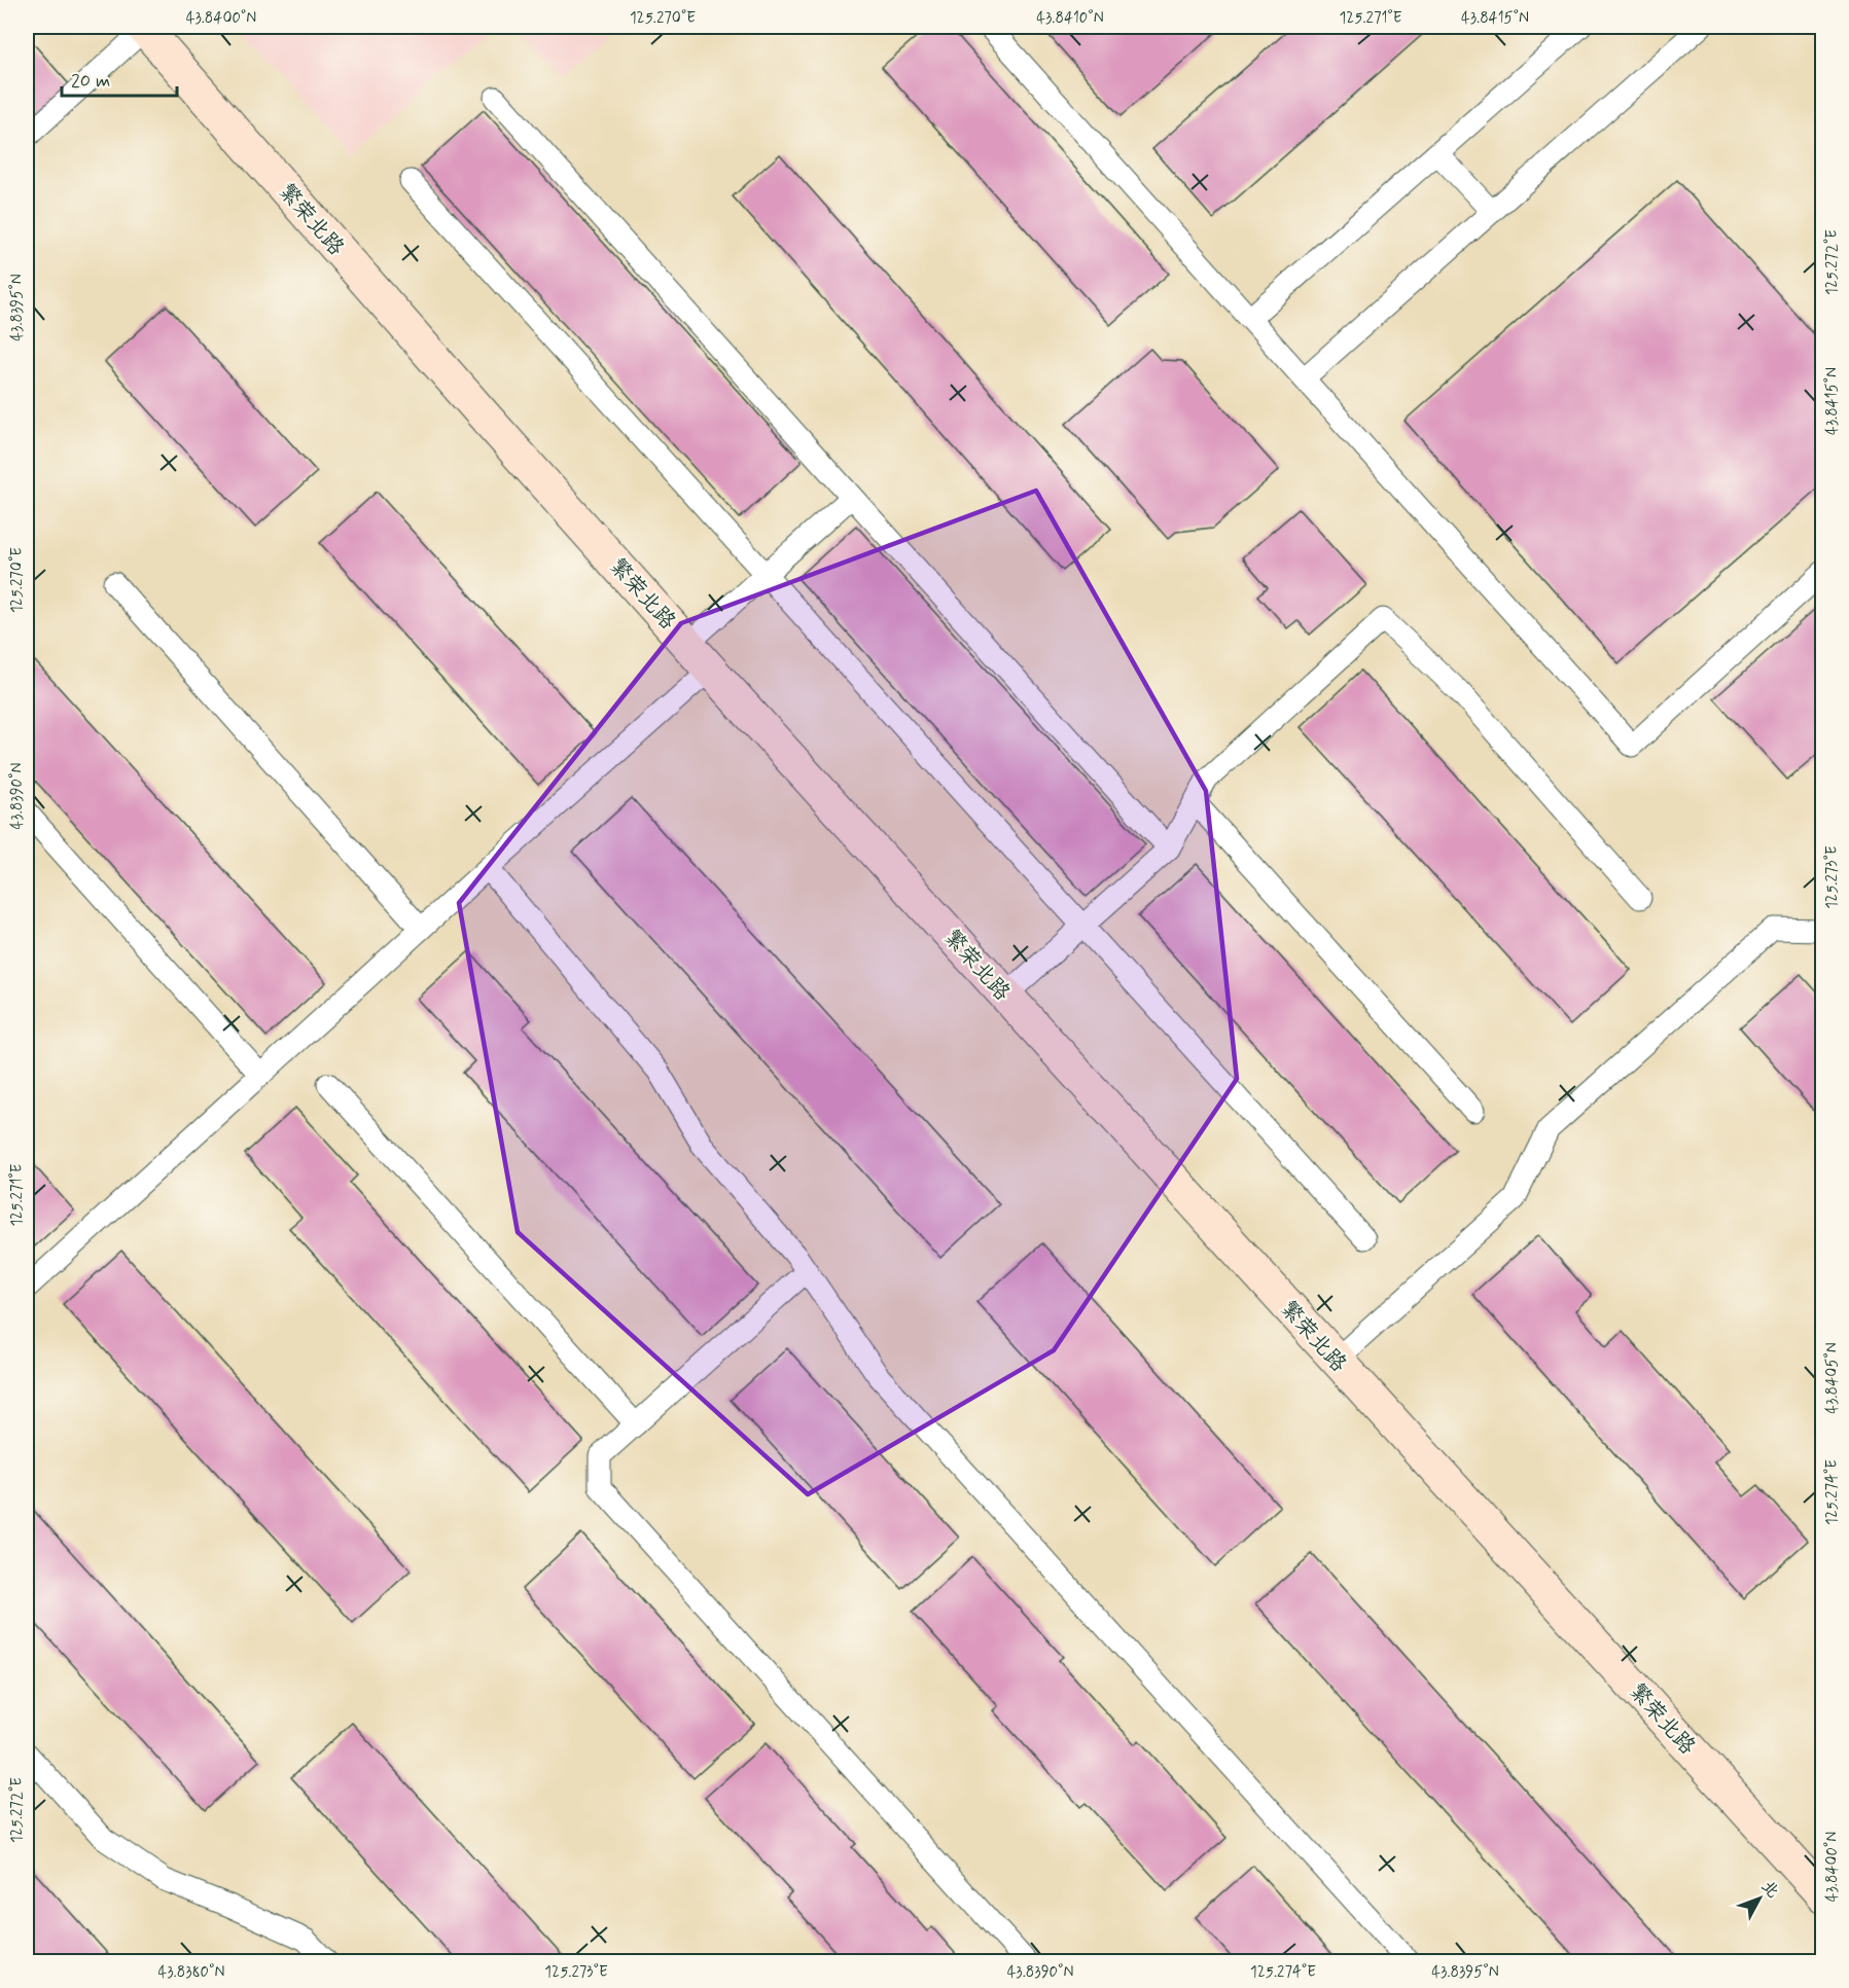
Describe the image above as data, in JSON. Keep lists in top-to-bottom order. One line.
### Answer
{"streets":{"street":["繁荣北路"]},"scale_bar":"20 m","north":"top right","coordinates":["43.8400°N","125.270°E","43.8410°N","125.271°E","43.8415°N","125.272°E","43.8395°N","43.8390°N","125.273°E","43.8405°N","125.274°E","43.8380°N"]}
